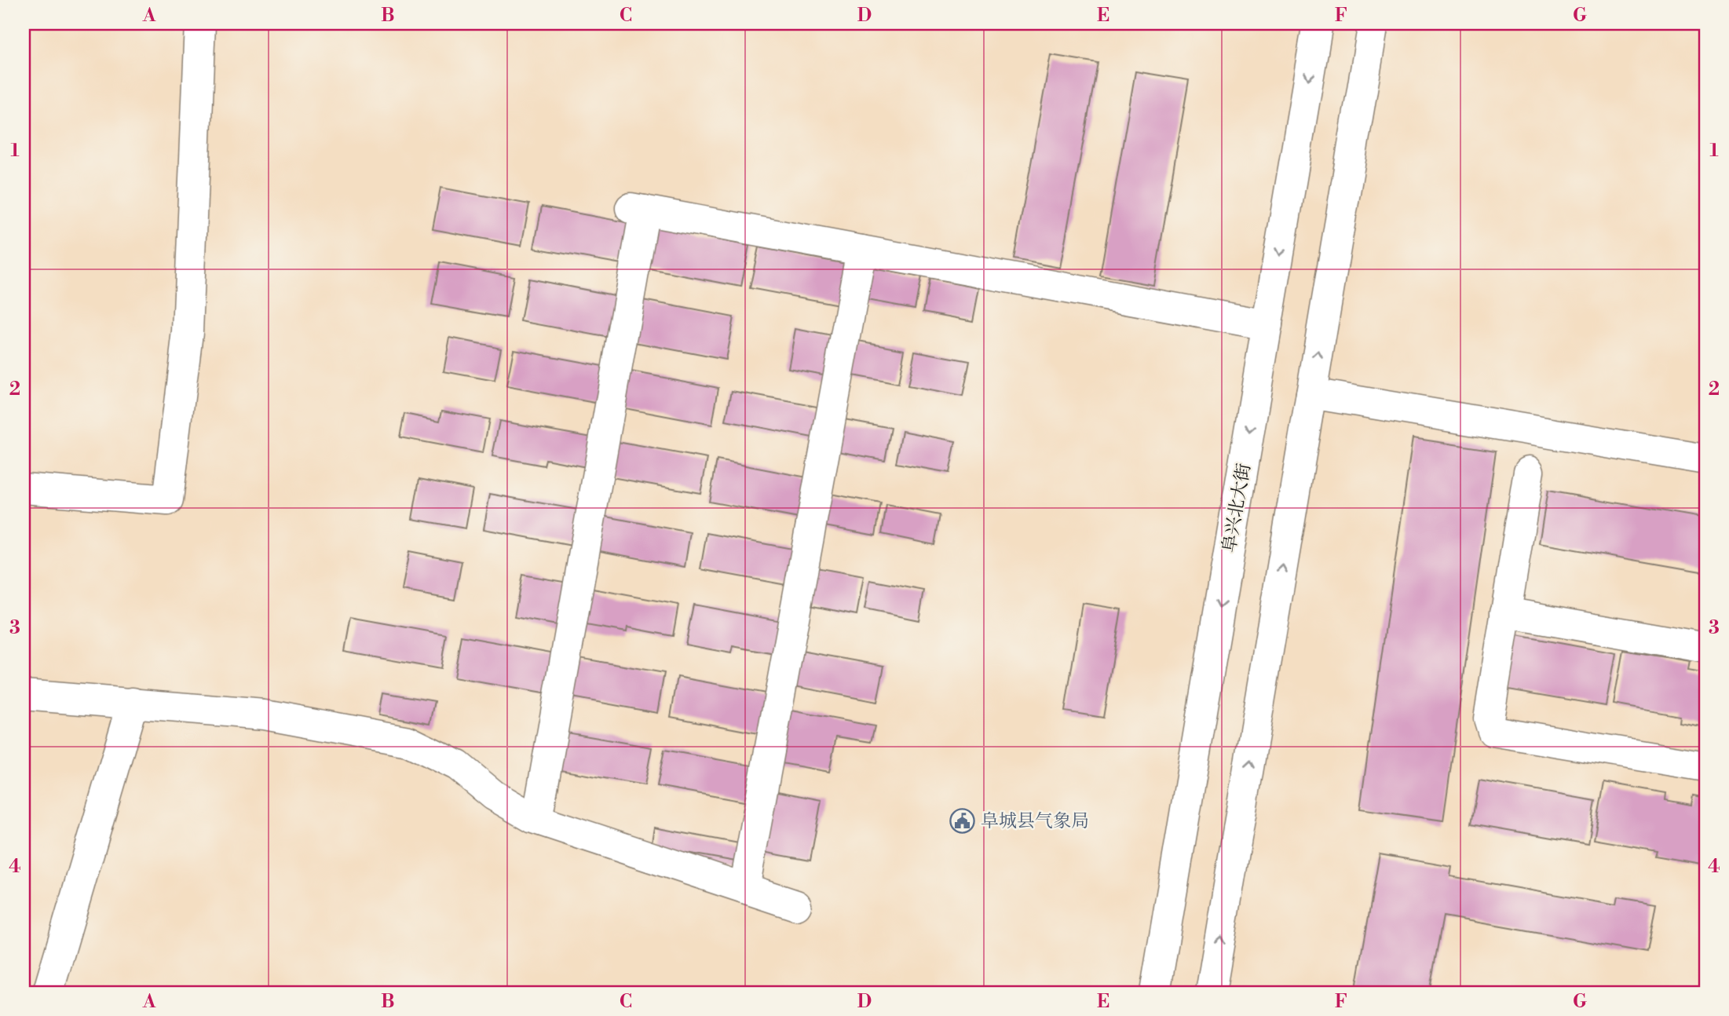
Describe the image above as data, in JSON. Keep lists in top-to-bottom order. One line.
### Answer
{"streets":{"street":["阜兴北大街"]},"places":{"public building":["阜城县气象局"]},"grid":{"columns":["A","B","C","D","E","F","G"],"rows":["1","2","3","4"]}}
